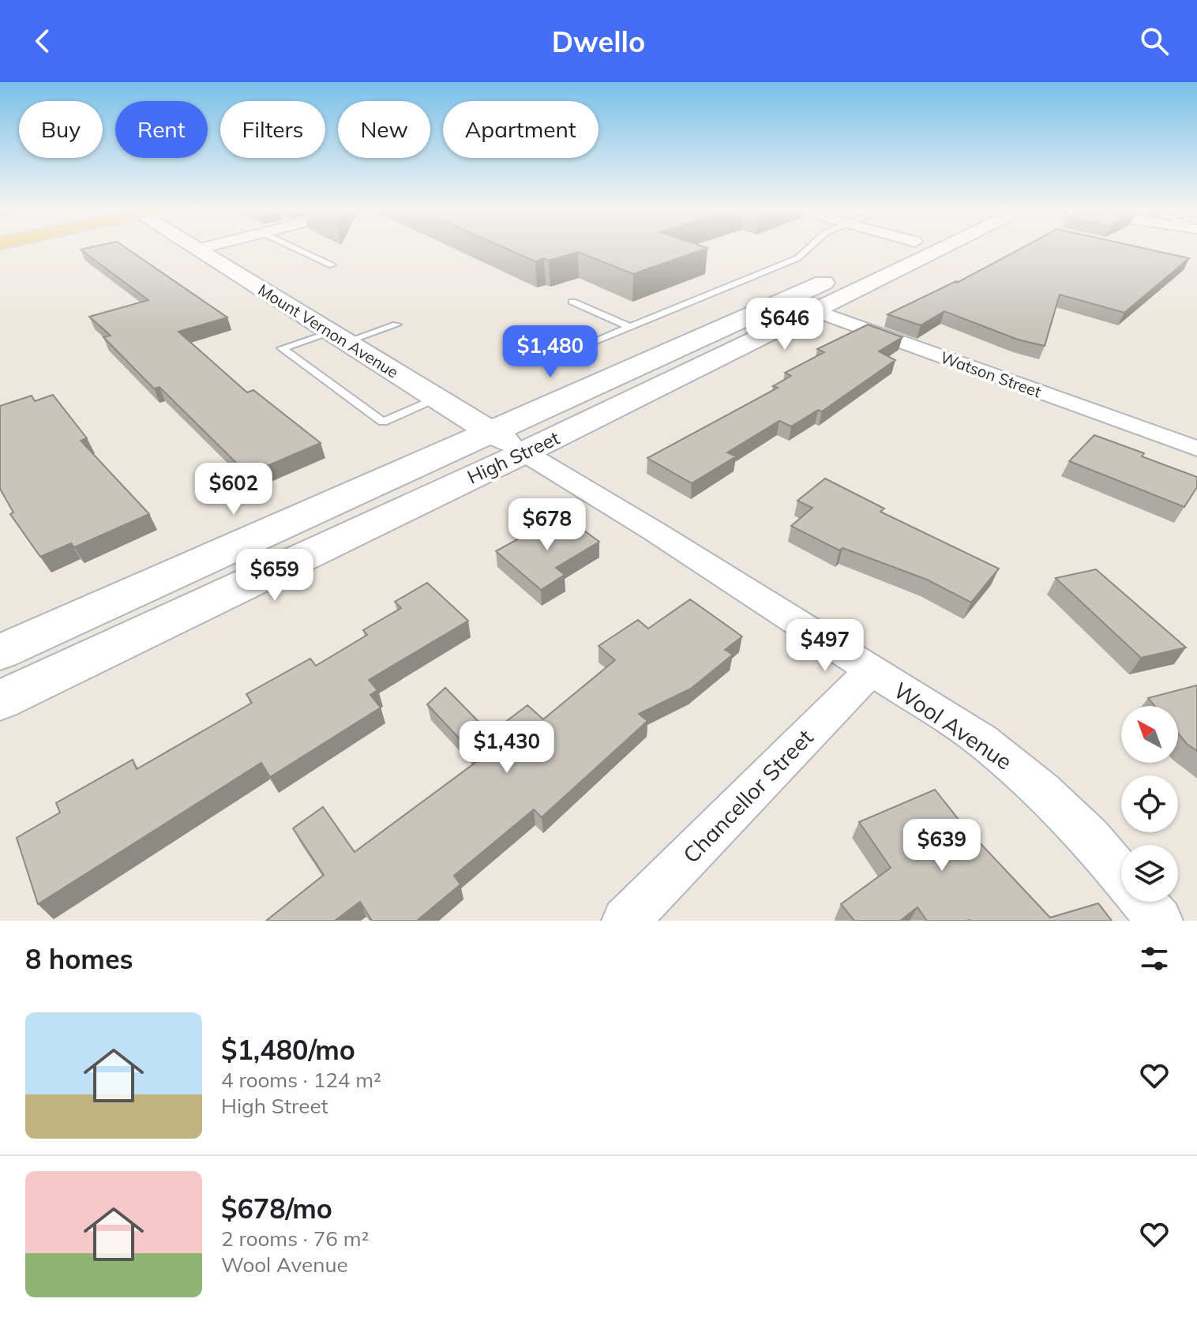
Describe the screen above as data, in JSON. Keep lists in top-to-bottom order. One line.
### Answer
{"streets":{"main road":["Mount Vernon Avenue","High Street"],"street":["Watson Street","Wool Avenue","Chancellor Street"]},"crossings":[["Mount Vernon Avenue","High Street"],["Mount Vernon Avenue","Wool Avenue"],["Watson Street","High Street"],["High Street","Wool Avenue"],["Wool Avenue","Chancellor Street"]],"north":"top left","page":{"header":"Dwello","chip":["Buy","Rent","Filters","New","Apartment"],"price":["$646","$1,480","$602","$678","$659","$497","$1,430","$639"],"heading":"8 homes","list":[{"name":"$1,480/mo","note":"4 rooms · 124 m² · High Street"},{"name":"$678/mo","note":"2 rooms · 76 m² · Wool Avenue"}]}}
